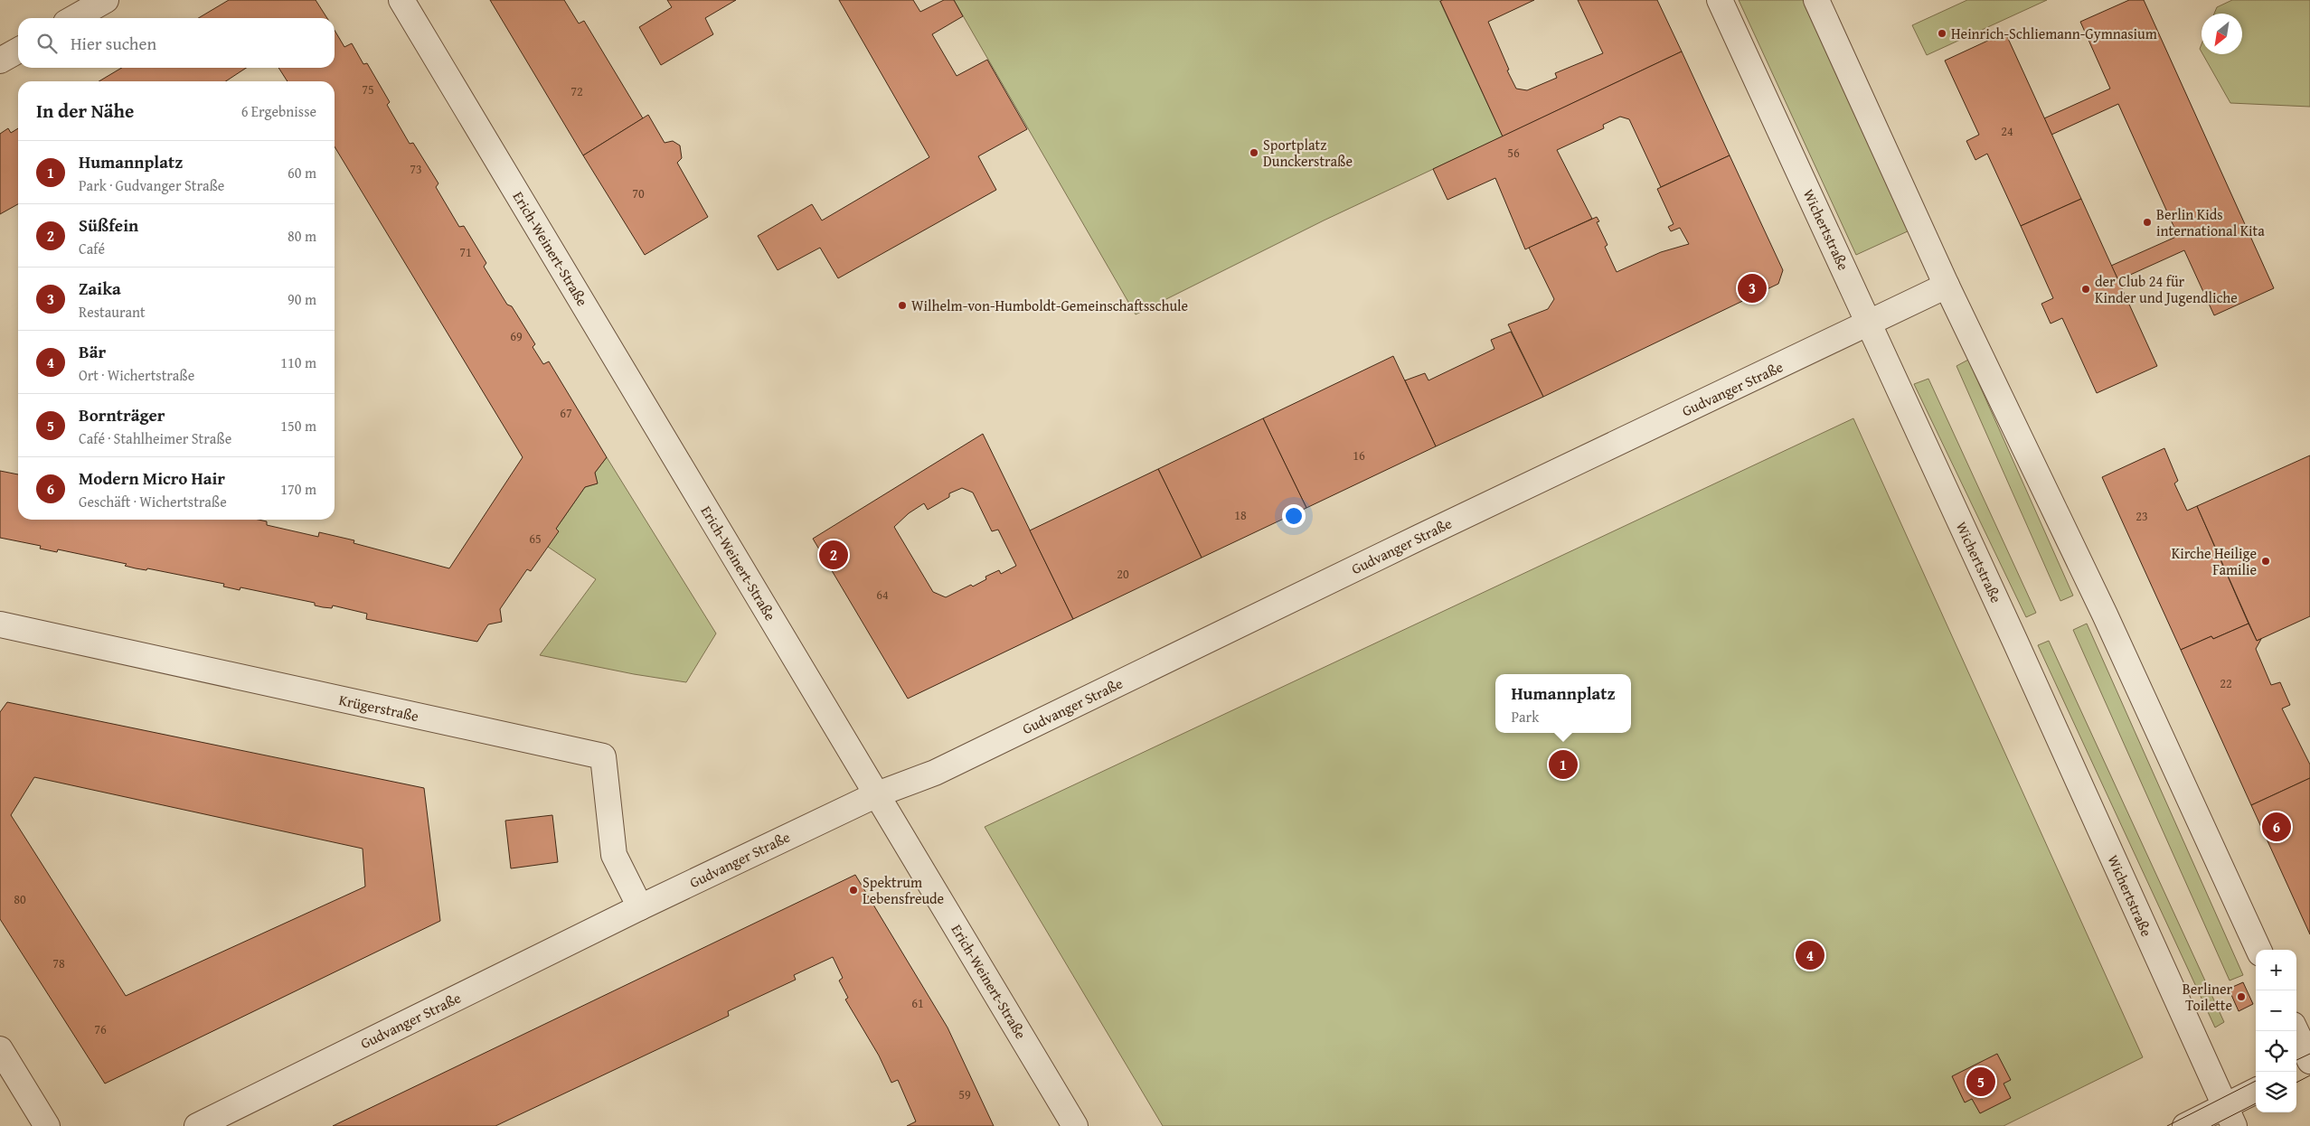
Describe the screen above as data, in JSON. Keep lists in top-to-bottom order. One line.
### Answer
{"streets":{"street":["Wichertstraße","Erich-Weinert-Straße","Gudvanger Straße","Krügerstraße"]},"crossings":[["Wichertstraße","Gudvanger Straße"],["Erich-Weinert-Straße","Gudvanger Straße"],["Gudvanger Straße","Krügerstraße"]],"places":["Heinrich-Schliemann-Gymnasium","Sportplatz Dunckerstraße","Berlin Kids international Kita","der Club 24 für Kinder und Jugendliche","Wilhelm-von-Humboldt-Gemeinschaftsschule","Kirche Heilige Familie","Spektrum Lebensfreude","Berliner Toilette"],"house_numbers":["75","72","24","56","73","70","71","69","67","16","18","23","65","20","64","22","80","78","61","76","59"],"north":"bottom left","page":{"search":"Hier suchen","heading":["In der Nähe","6 Ergebnisse"],"list":[{"mark":"1","name":"Humannplatz","note":"Park · Gudvanger Straße","value":"60 m"},{"mark":"2","name":"Süßfein","note":"Café","value":"80 m"},{"mark":"3","name":"Zaika","note":"Restaurant","value":"90 m"},{"mark":"4","name":"Bär","note":"Ort · Wichertstraße","value":"110 m"},{"mark":"5","name":"Bornträger","note":"Café · Stahlheimer Straße","value":"150 m"},{"mark":"6","name":"Modern Micro Hair","note":"Geschäft · Wichertstraße","value":"170 m"}],"pins":["3","2","1","6","4","5"],"popup":["Humannplatz","Park"],"map_buttons":["+","−"]}}
